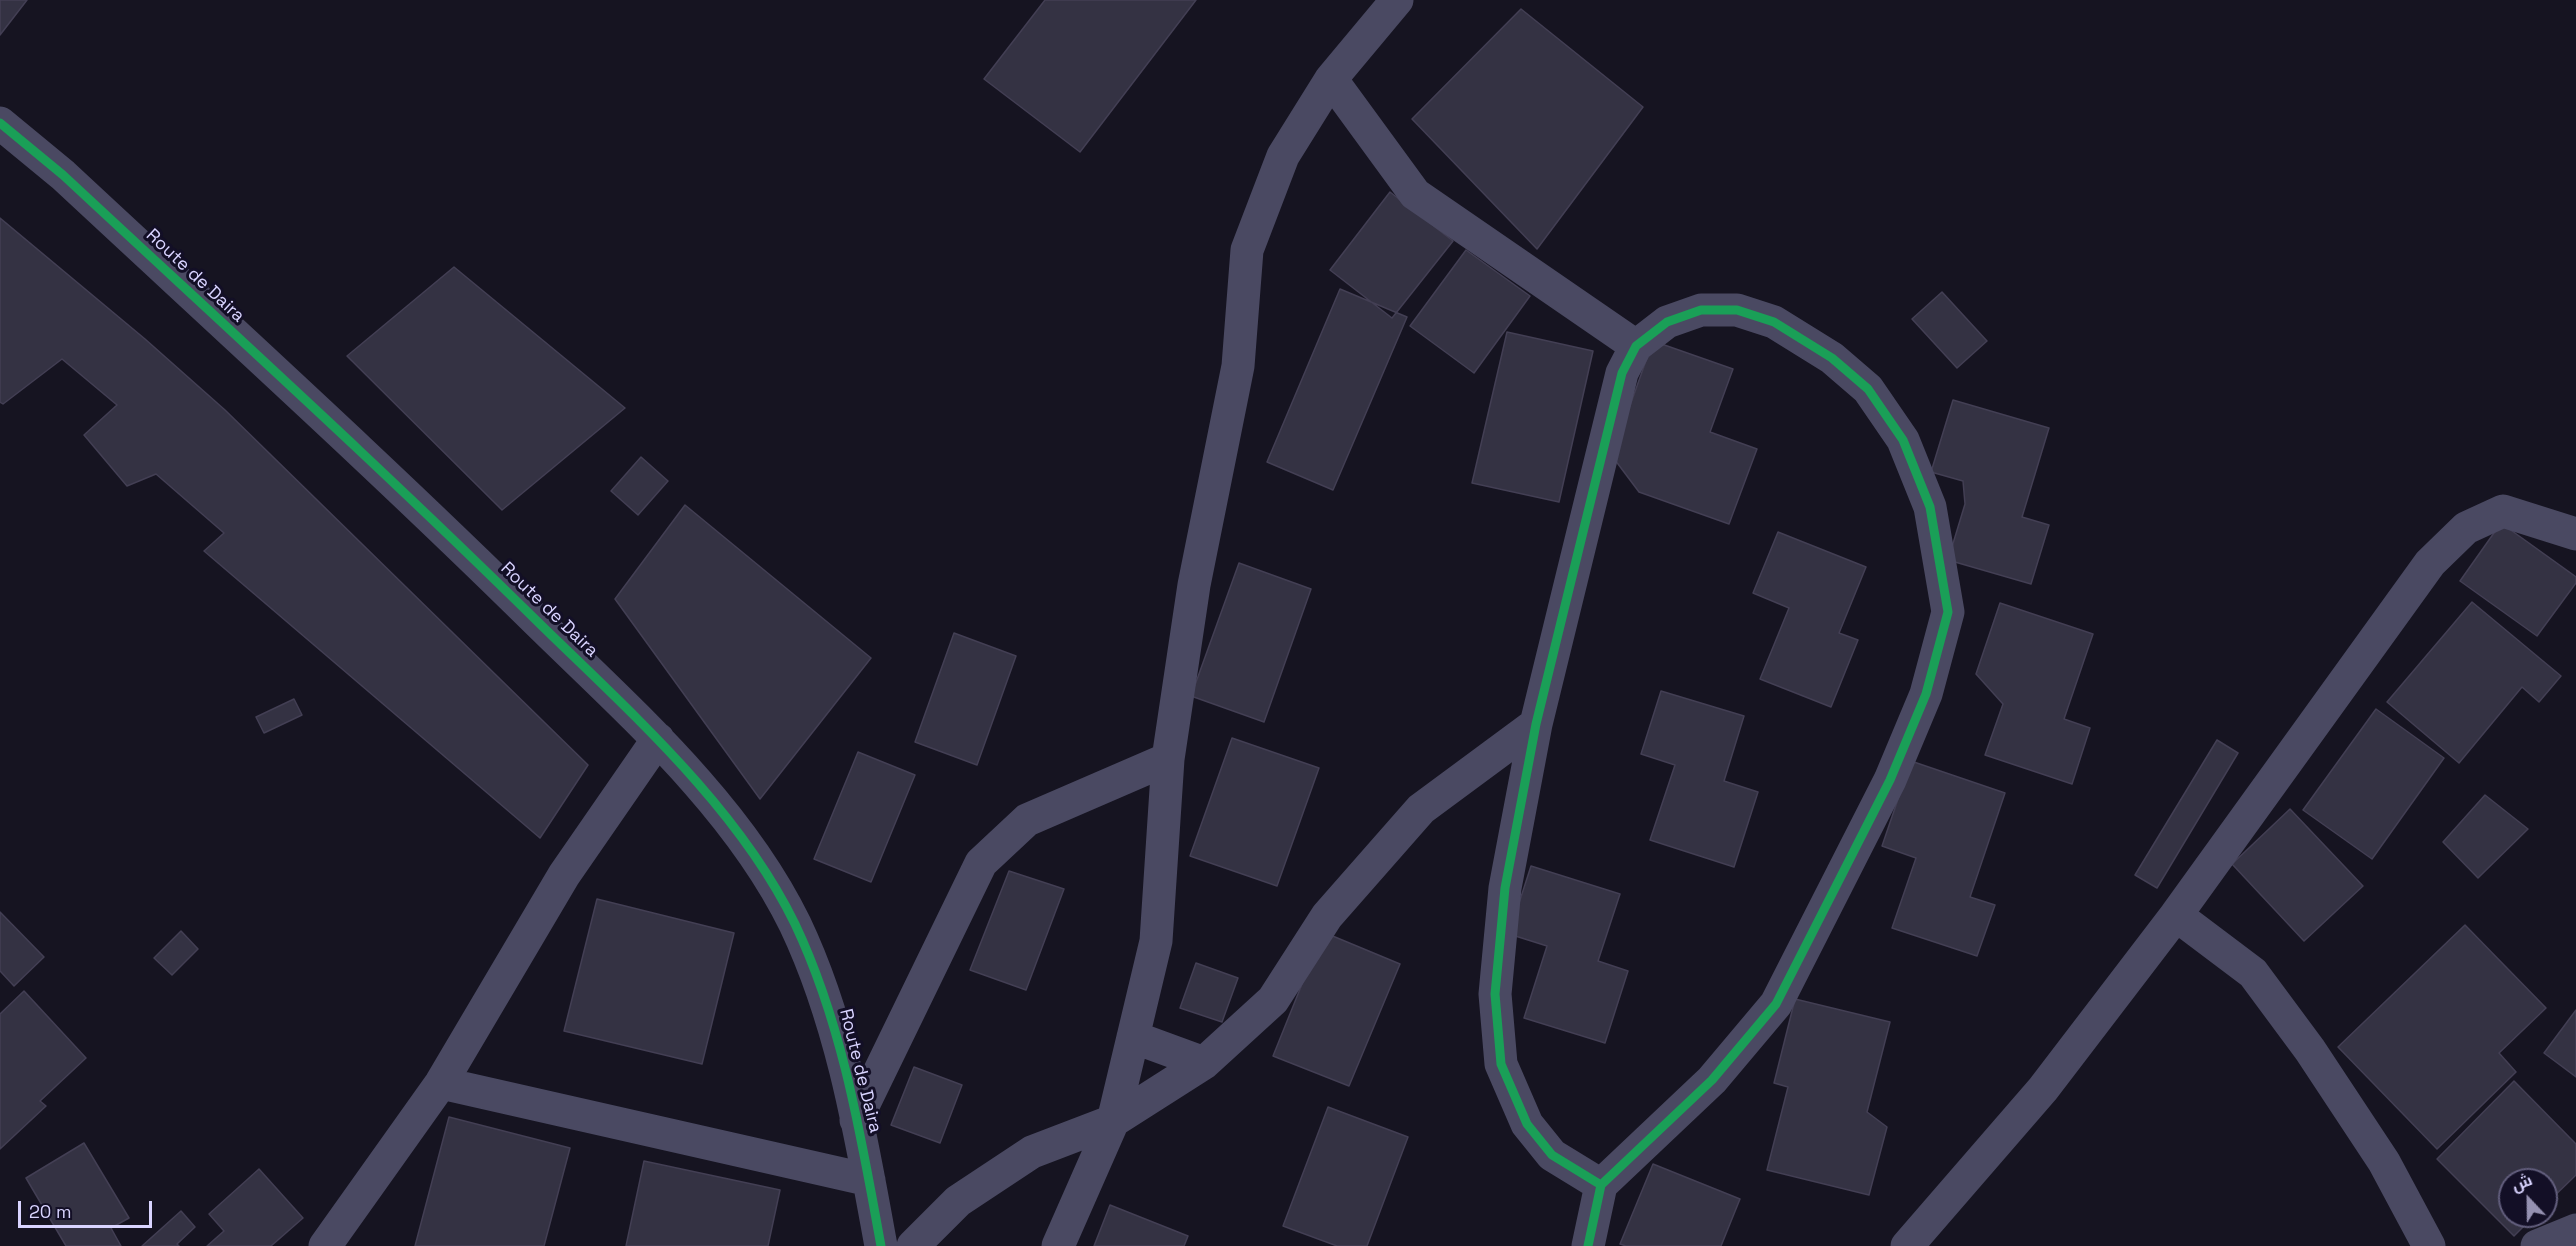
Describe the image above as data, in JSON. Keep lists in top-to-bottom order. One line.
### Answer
{"streets":{"street":["Route de Daira"]},"scale_bar":"20 m","north":"top"}
